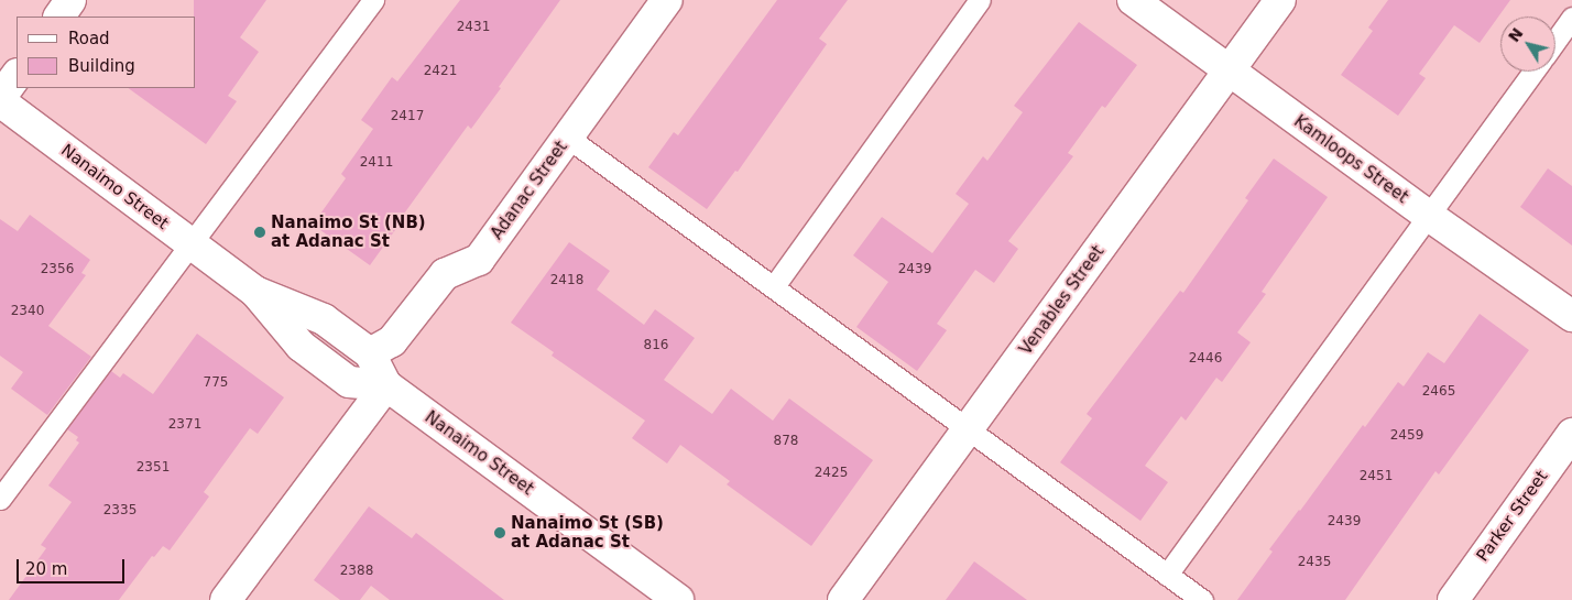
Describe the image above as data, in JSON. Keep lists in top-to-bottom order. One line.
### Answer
{"streets":{"street":["Kamloops Street","Nanaimo Street","Adanac Street","Venables Street","Parker Street"]},"crossings":[["Kamloops Street","Venables Street"],["Nanaimo Street","Adanac Street"]],"places":["Nanaimo St (NB) at Adanac St","Nanaimo St (SB) at Adanac St"],"house_numbers":["2431","2421","2417","2411","2356","2439","2418","2340","816","2446","775","2465","2371","2459","878","2351","2425","2451","2335","2439","2435","2388"],"legend":["Road","Building"],"scale_bar":"20 m","north":"top left"}
